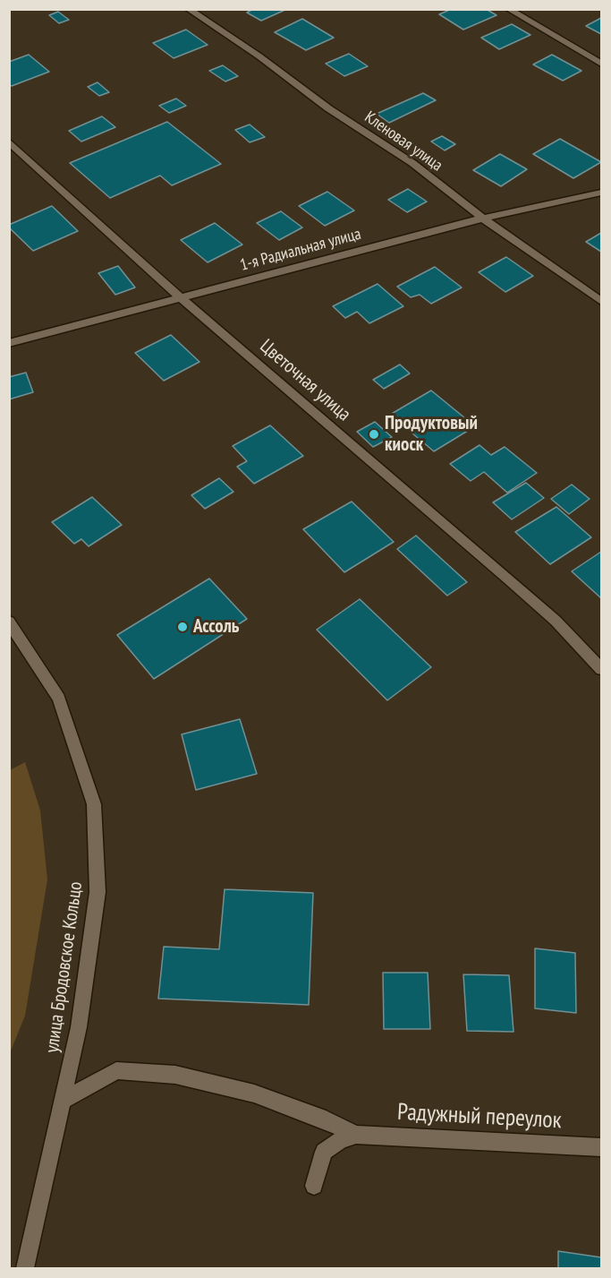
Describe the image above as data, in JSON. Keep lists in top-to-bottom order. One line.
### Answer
{"streets":{"street":["Кленовая улица","1-я Радиальная улица","Цветочная улица","улица Бродовское Кольцо","Радужный переулок"]},"crossings":[["Кленовая улица","1-я Радиальная улица"],["1-я Радиальная улица","Цветочная улица"],["улица Бродовское Кольцо","Радужный переулок"]],"places":["Продуктовый киоск","Ассоль"]}
